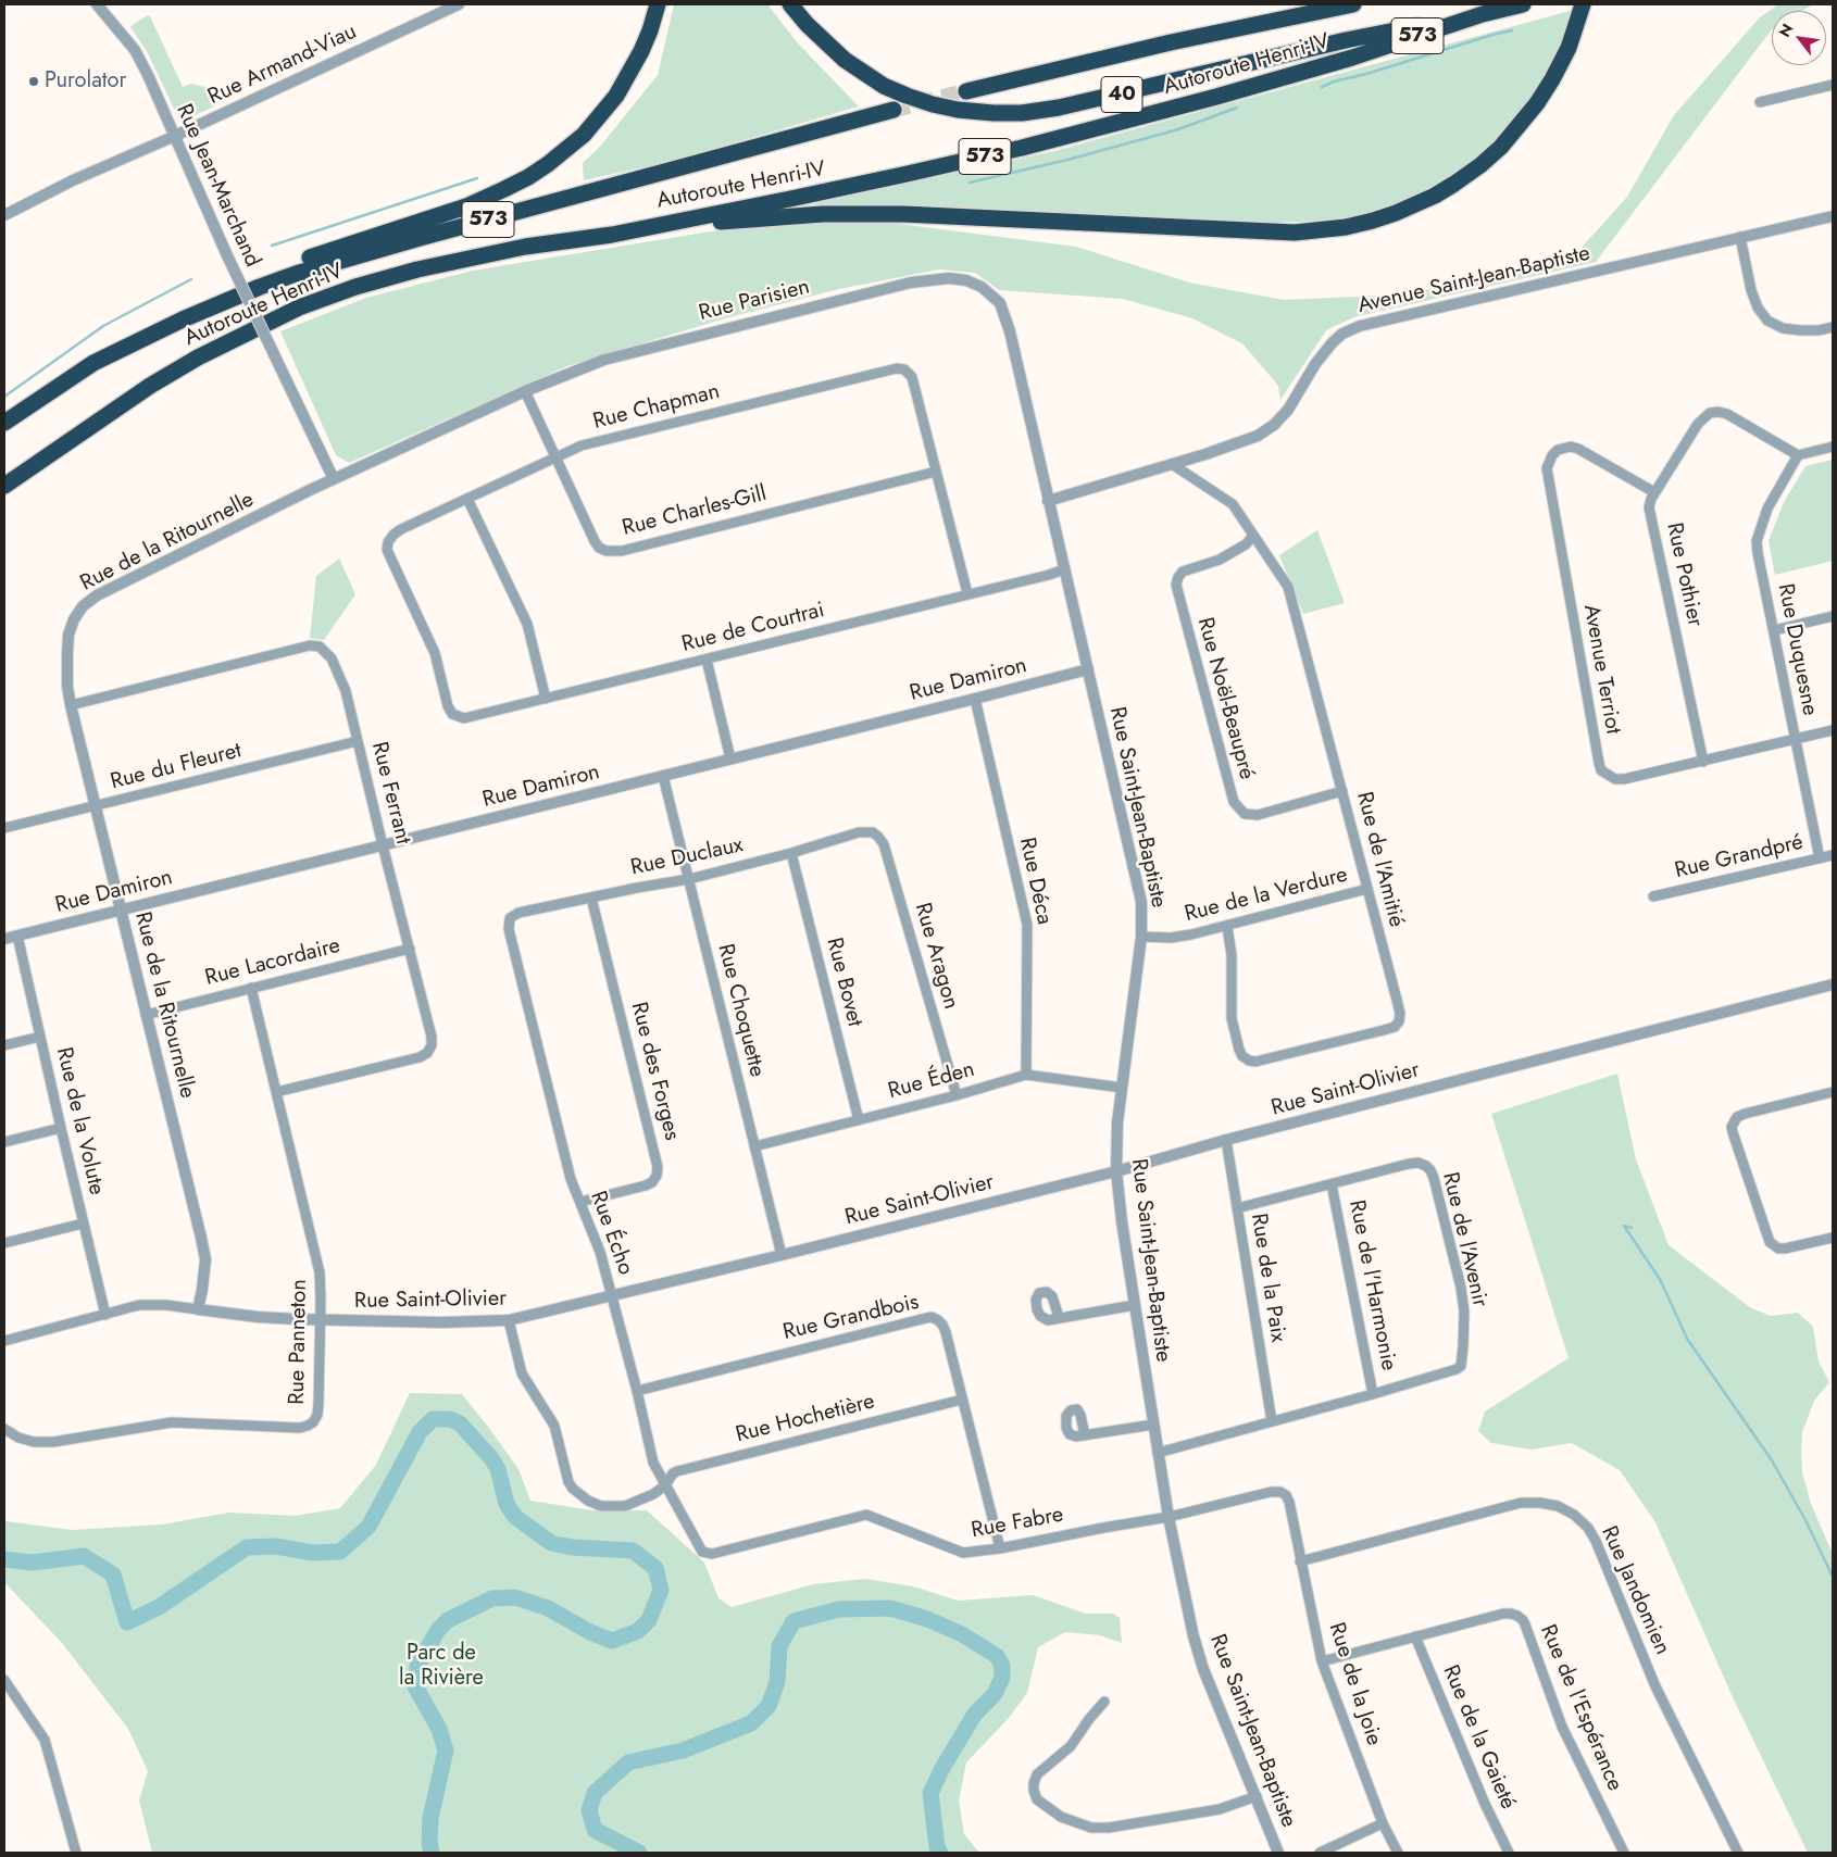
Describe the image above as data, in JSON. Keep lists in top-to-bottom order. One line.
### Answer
{"streets":{"highway":["573","Autoroute Henri-IV","40"],"street":["Rue Armand-Viau","Rue Jean-Marchand","Avenue Saint-Jean-Baptiste","Rue Parisien","Rue Chapman","Rue Charles-Gill","Rue de la Ritournelle","Rue Pothier","Rue de Courtrai","Rue Duquesne","Avenue Terriot","Rue Damiron","Rue Noël-Beaupré","Rue du Fleuret","Rue Ferrant","Rue Saint-Jean-Baptiste","Rue Duclaux","Rue Grandpré","Rue de l'Amitié","Rue Déca","Rue de la Verdure","Rue Aragon","Rue Lacordaire","Rue Bovet","Rue Choquette","Rue des Forges","Rue Éden","Rue Saint-Olivier","Rue de la Volute","Rue Écho","Rue de l'Avenir","Rue de la Paix","Rue de l'Harmonie","Rue Grandbois","Rue Panneton","Rue Hochetière","Rue Fabre","Rue Jandomien","Rue de la Joie","Rue de l'Espérance","Rue de la Gaieté"]},"crossings":[["Rue Armand-Viau","Rue Jean-Marchand"],["Autoroute Henri-IV","40"],["Rue Jean-Marchand","Rue Parisien"],["Rue Jean-Marchand","Rue de la Ritournelle"],["Avenue Saint-Jean-Baptiste","Rue Parisien"],["Avenue Saint-Jean-Baptiste","Rue Saint-Jean-Baptiste"],["Avenue Saint-Jean-Baptiste","Rue de l'Amitié"],["Rue Parisien","Rue Charles-Gill"],["Rue Parisien","Rue de la Ritournelle"],["Rue Parisien","Rue Saint-Jean-Baptiste"],["Rue Chapman","Rue Charles-Gill"],["Rue Chapman","Rue de Courtrai"],["Rue de la Ritournelle","Rue Damiron"],["Rue de la Ritournelle","Rue du Fleuret"],["Rue de la Ritournelle","Rue Ferrant"],["Rue de la Ritournelle","Rue Lacordaire"],["Rue de la Ritournelle","Rue Saint-Olivier"],["Rue Pothier","Rue Duquesne"],["Rue Pothier","Avenue Terriot"],["Rue de Courtrai","Rue Saint-Jean-Baptiste"],["Rue Duquesne","Avenue Terriot"],["Rue Duquesne","Rue Grandpré"],["Rue Damiron","Rue Ferrant"],["Rue Damiron","Rue Saint-Jean-Baptiste"],["Rue Damiron","Rue Déca"],["Rue Damiron","Rue Choquette"],["Rue Damiron","Rue de la Volute"],["Rue Noël-Beaupré","Rue de l'Amitié"],["Rue du Fleuret","Rue Ferrant"],["Rue Ferrant","Rue Lacordaire"],["Rue Ferrant","Rue Panneton"],["Rue Saint-Jean-Baptiste","Rue de la Verdure"],["Rue Saint-Jean-Baptiste","Rue Éden"],["Rue Saint-Jean-Baptiste","Rue Saint-Olivier"],["Rue Saint-Jean-Baptiste","Rue de l'Avenir"],["Rue Saint-Jean-Baptiste","Rue Fabre"],["Rue Duclaux","Rue Aragon"],["Rue Duclaux","Rue Bovet"],["Rue Duclaux","Rue Choquette"],["Rue Duclaux","Rue des Forges"],["Rue Duclaux","Rue Écho"],["Rue de l'Amitié","Rue de la Verdure"],["Rue Déca","Rue Éden"],["Rue Aragon","Rue Éden"],["Rue Lacordaire","Rue Panneton"],["Rue Bovet","Rue Éden"],["Rue Choquette","Rue Éden"],["Rue Choquette","Rue Saint-Olivier"],["Rue des Forges","Rue Écho"],["Rue Saint-Olivier","Rue de la Volute"],["Rue Saint-Olivier","Rue Écho"],["Rue Saint-Olivier","Rue de la Paix"],["Rue Saint-Olivier","Rue Panneton"],["Rue Saint-Olivier","Rue Hochetière"],["Rue Écho","Rue Grandbois"],["Rue Écho","Rue Hochetière"],["Rue Écho","Rue Fabre"],["Rue de l'Avenir","Rue de la Paix"],["Rue de l'Avenir","Rue de l'Harmonie"],["Rue Grandbois","Rue Hochetière"],["Rue Grandbois","Rue Fabre"],["Rue Fabre","Rue de la Joie"],["Rue Jandomien","Rue de la Joie"],["Rue de la Joie","Rue de l'Espérance"],["Rue de l'Espérance","Rue de la Gaieté"]],"parks":["Parc de la Rivière"],"places":["Purolator"],"north":"top left"}
